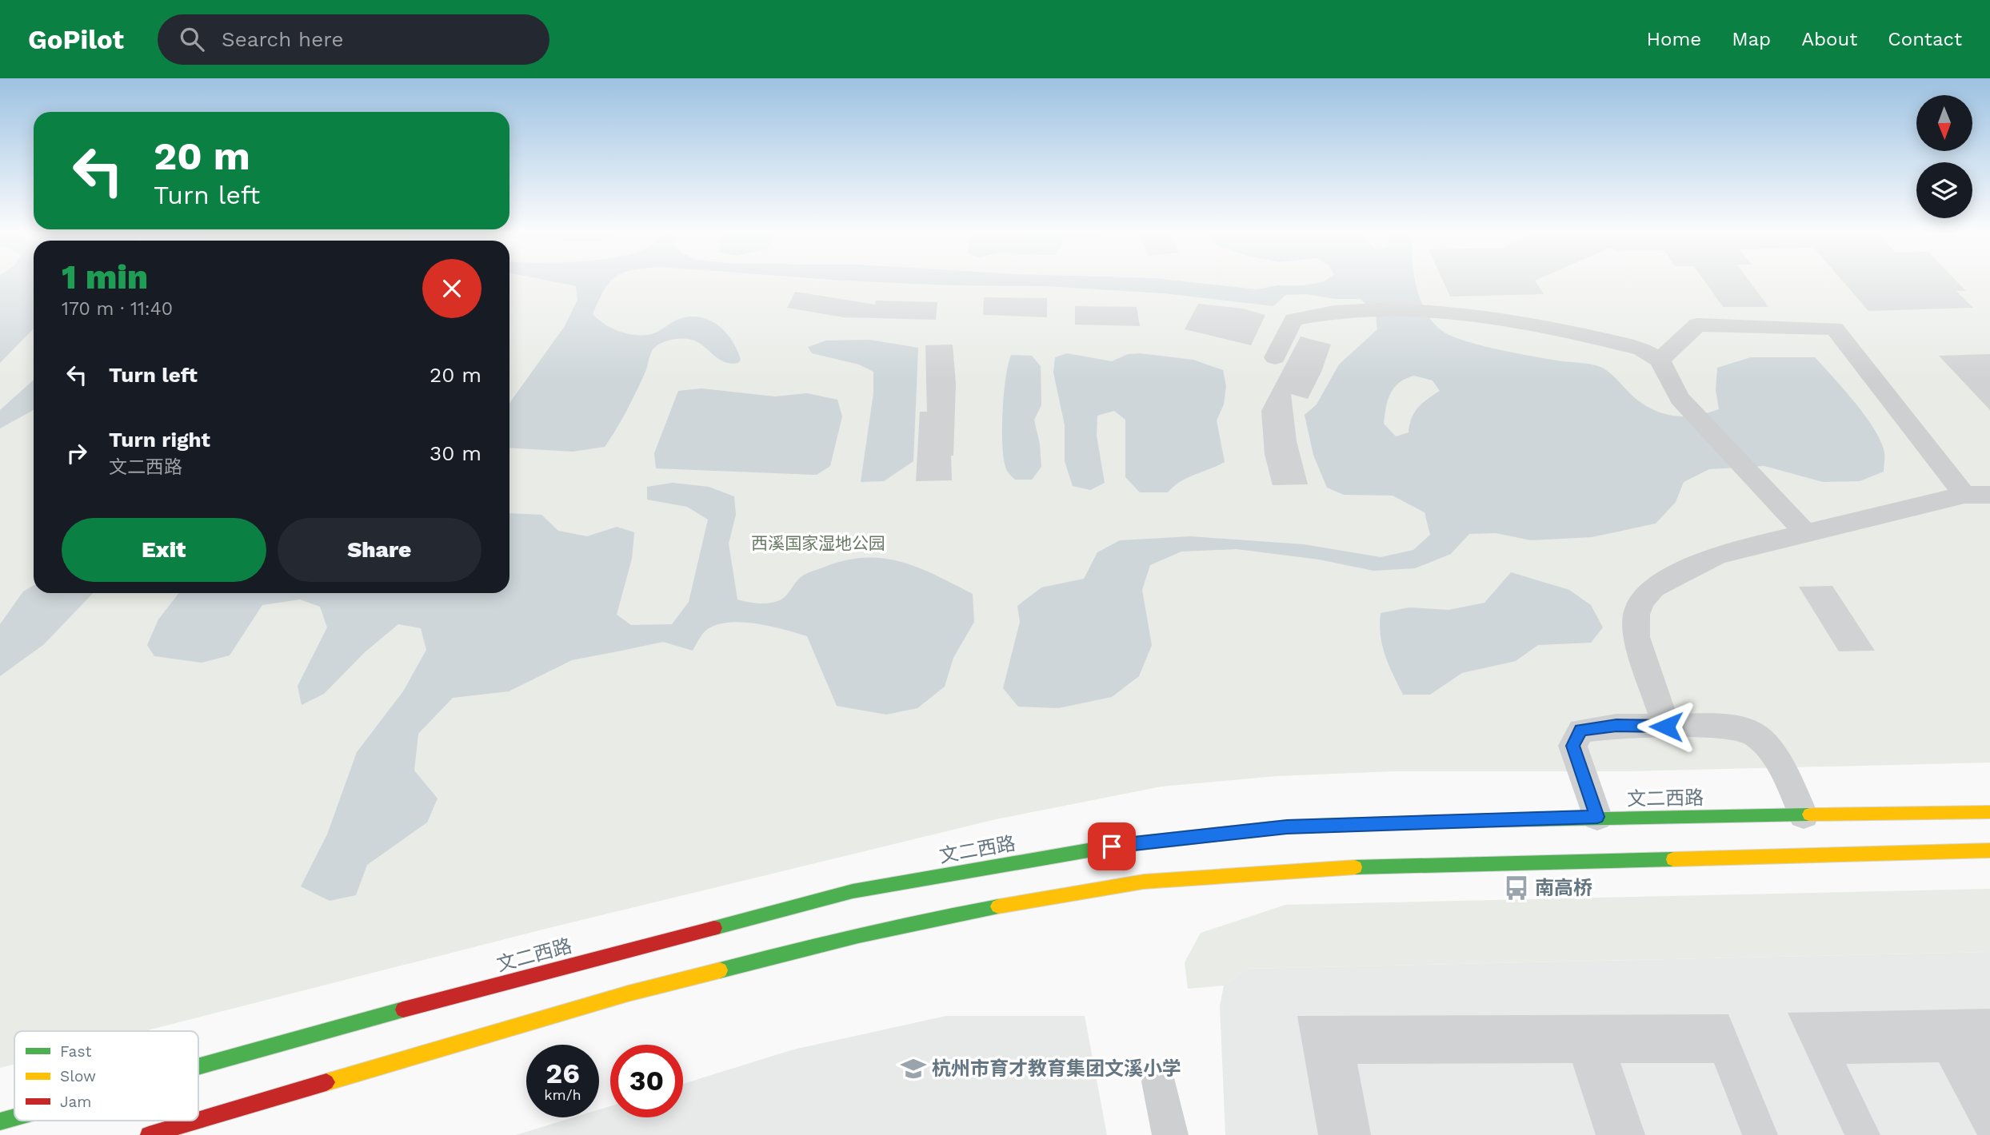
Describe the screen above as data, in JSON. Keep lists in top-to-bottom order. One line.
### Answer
{"streets":{"main road":["文二西路"]},"parks":["西溪国家湿地公园"],"places":{"bus stop":["南高桥"],"school or university":["杭州市育才教育集团文溪小学"]},"legend":["Fast","Slow","Jam"],"north":"bottom","page":{"header":"GoPilot","search":"Search here","nav":["Home","Map","About","Contact"],"turn":["20 m","Turn left"],"heading":["1 min","170 m · 11:40"],"list":[{"name":"Turn left","value":"20 m"},{"name":"Turn right","note":"文二西路","value":"30 m"}],"buttons":["Exit","Share"],"speed":"26 km/h","limit":"30"}}
